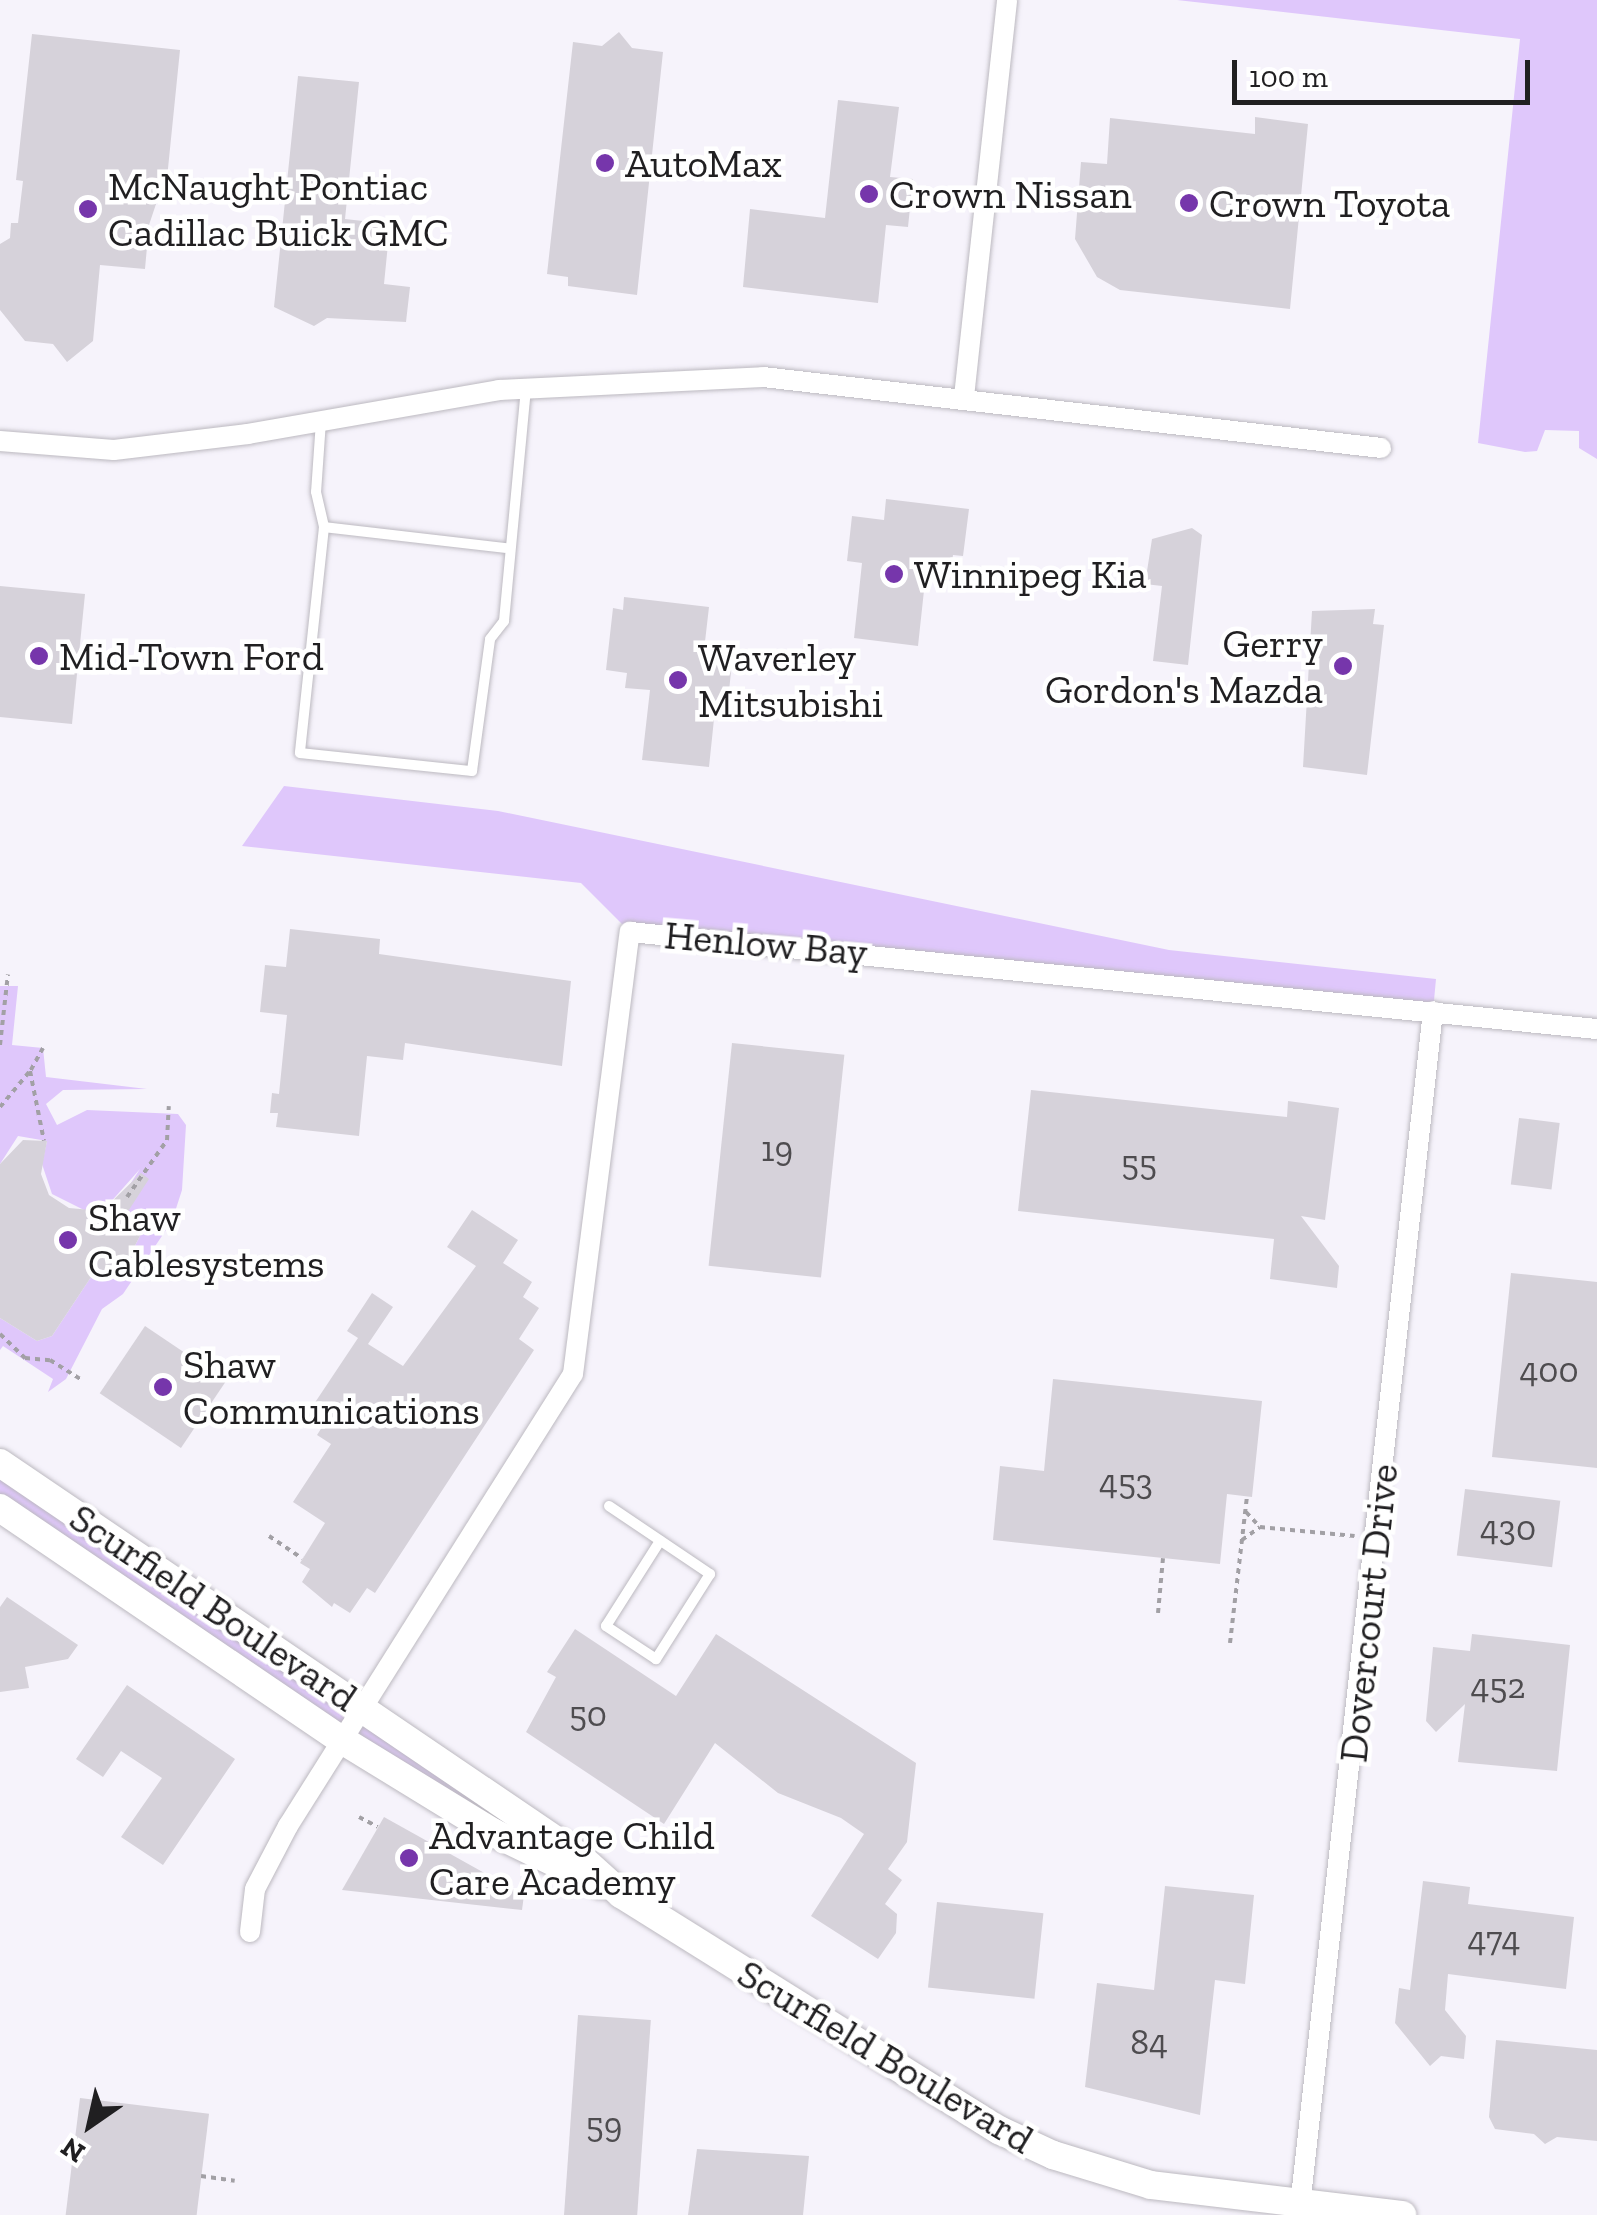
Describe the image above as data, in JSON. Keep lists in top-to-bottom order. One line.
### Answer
{"streets":{"street":["Henlow Bay","Scurfield Boulevard","Dovercourt Drive"]},"crossings":[["Henlow Bay","Scurfield Boulevard"],["Henlow Bay","Dovercourt Drive"],["Scurfield Boulevard","Dovercourt Drive"]],"places":["AutoMax","Crown Nissan","Crown Toyota","McNaught Pontiac Cadillac Buick GMC","Winnipeg Kia","Mid-Town Ford","Gerry Gordon's Mazda","Waverley Mitsubishi","Shaw Cablesystems","Shaw Communications","Advantage Child Care Academy"],"house_numbers":["19","55","400","453","430","452","50","474","84","59"],"scale_bar":"100 m","north":"bottom left"}
